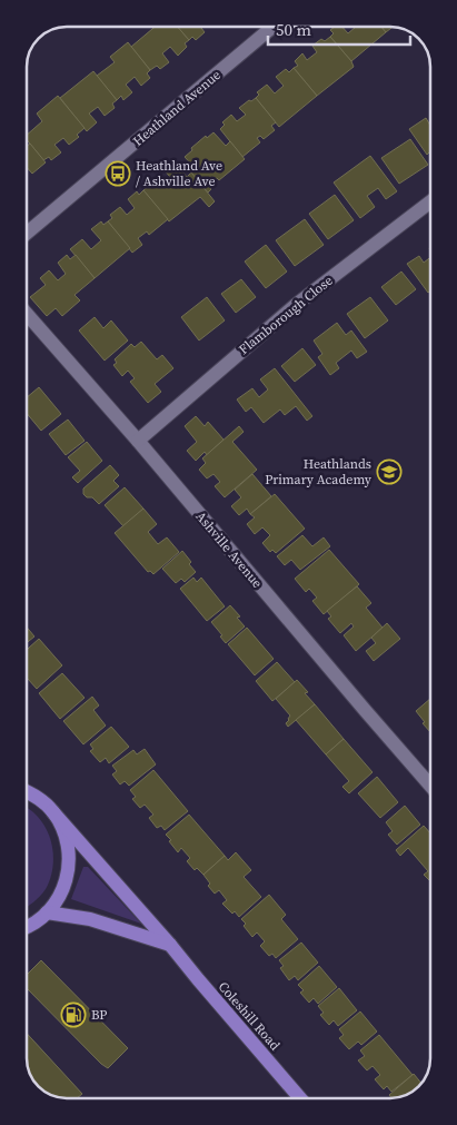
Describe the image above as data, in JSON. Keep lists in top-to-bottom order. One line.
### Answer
{"streets":{"main road":["Coleshill Road"],"street":["Heathland Avenue","Flamborough Close","Ashville Avenue"]},"crossings":[["Flamborough Close","Ashville Avenue"]],"places":{"bus stop":["Heathland Ave / Ashville Ave"],"school or university":["Heathlands Primary Academy"],"fuel station":["BP"]},"scale_bar":"50 m"}
